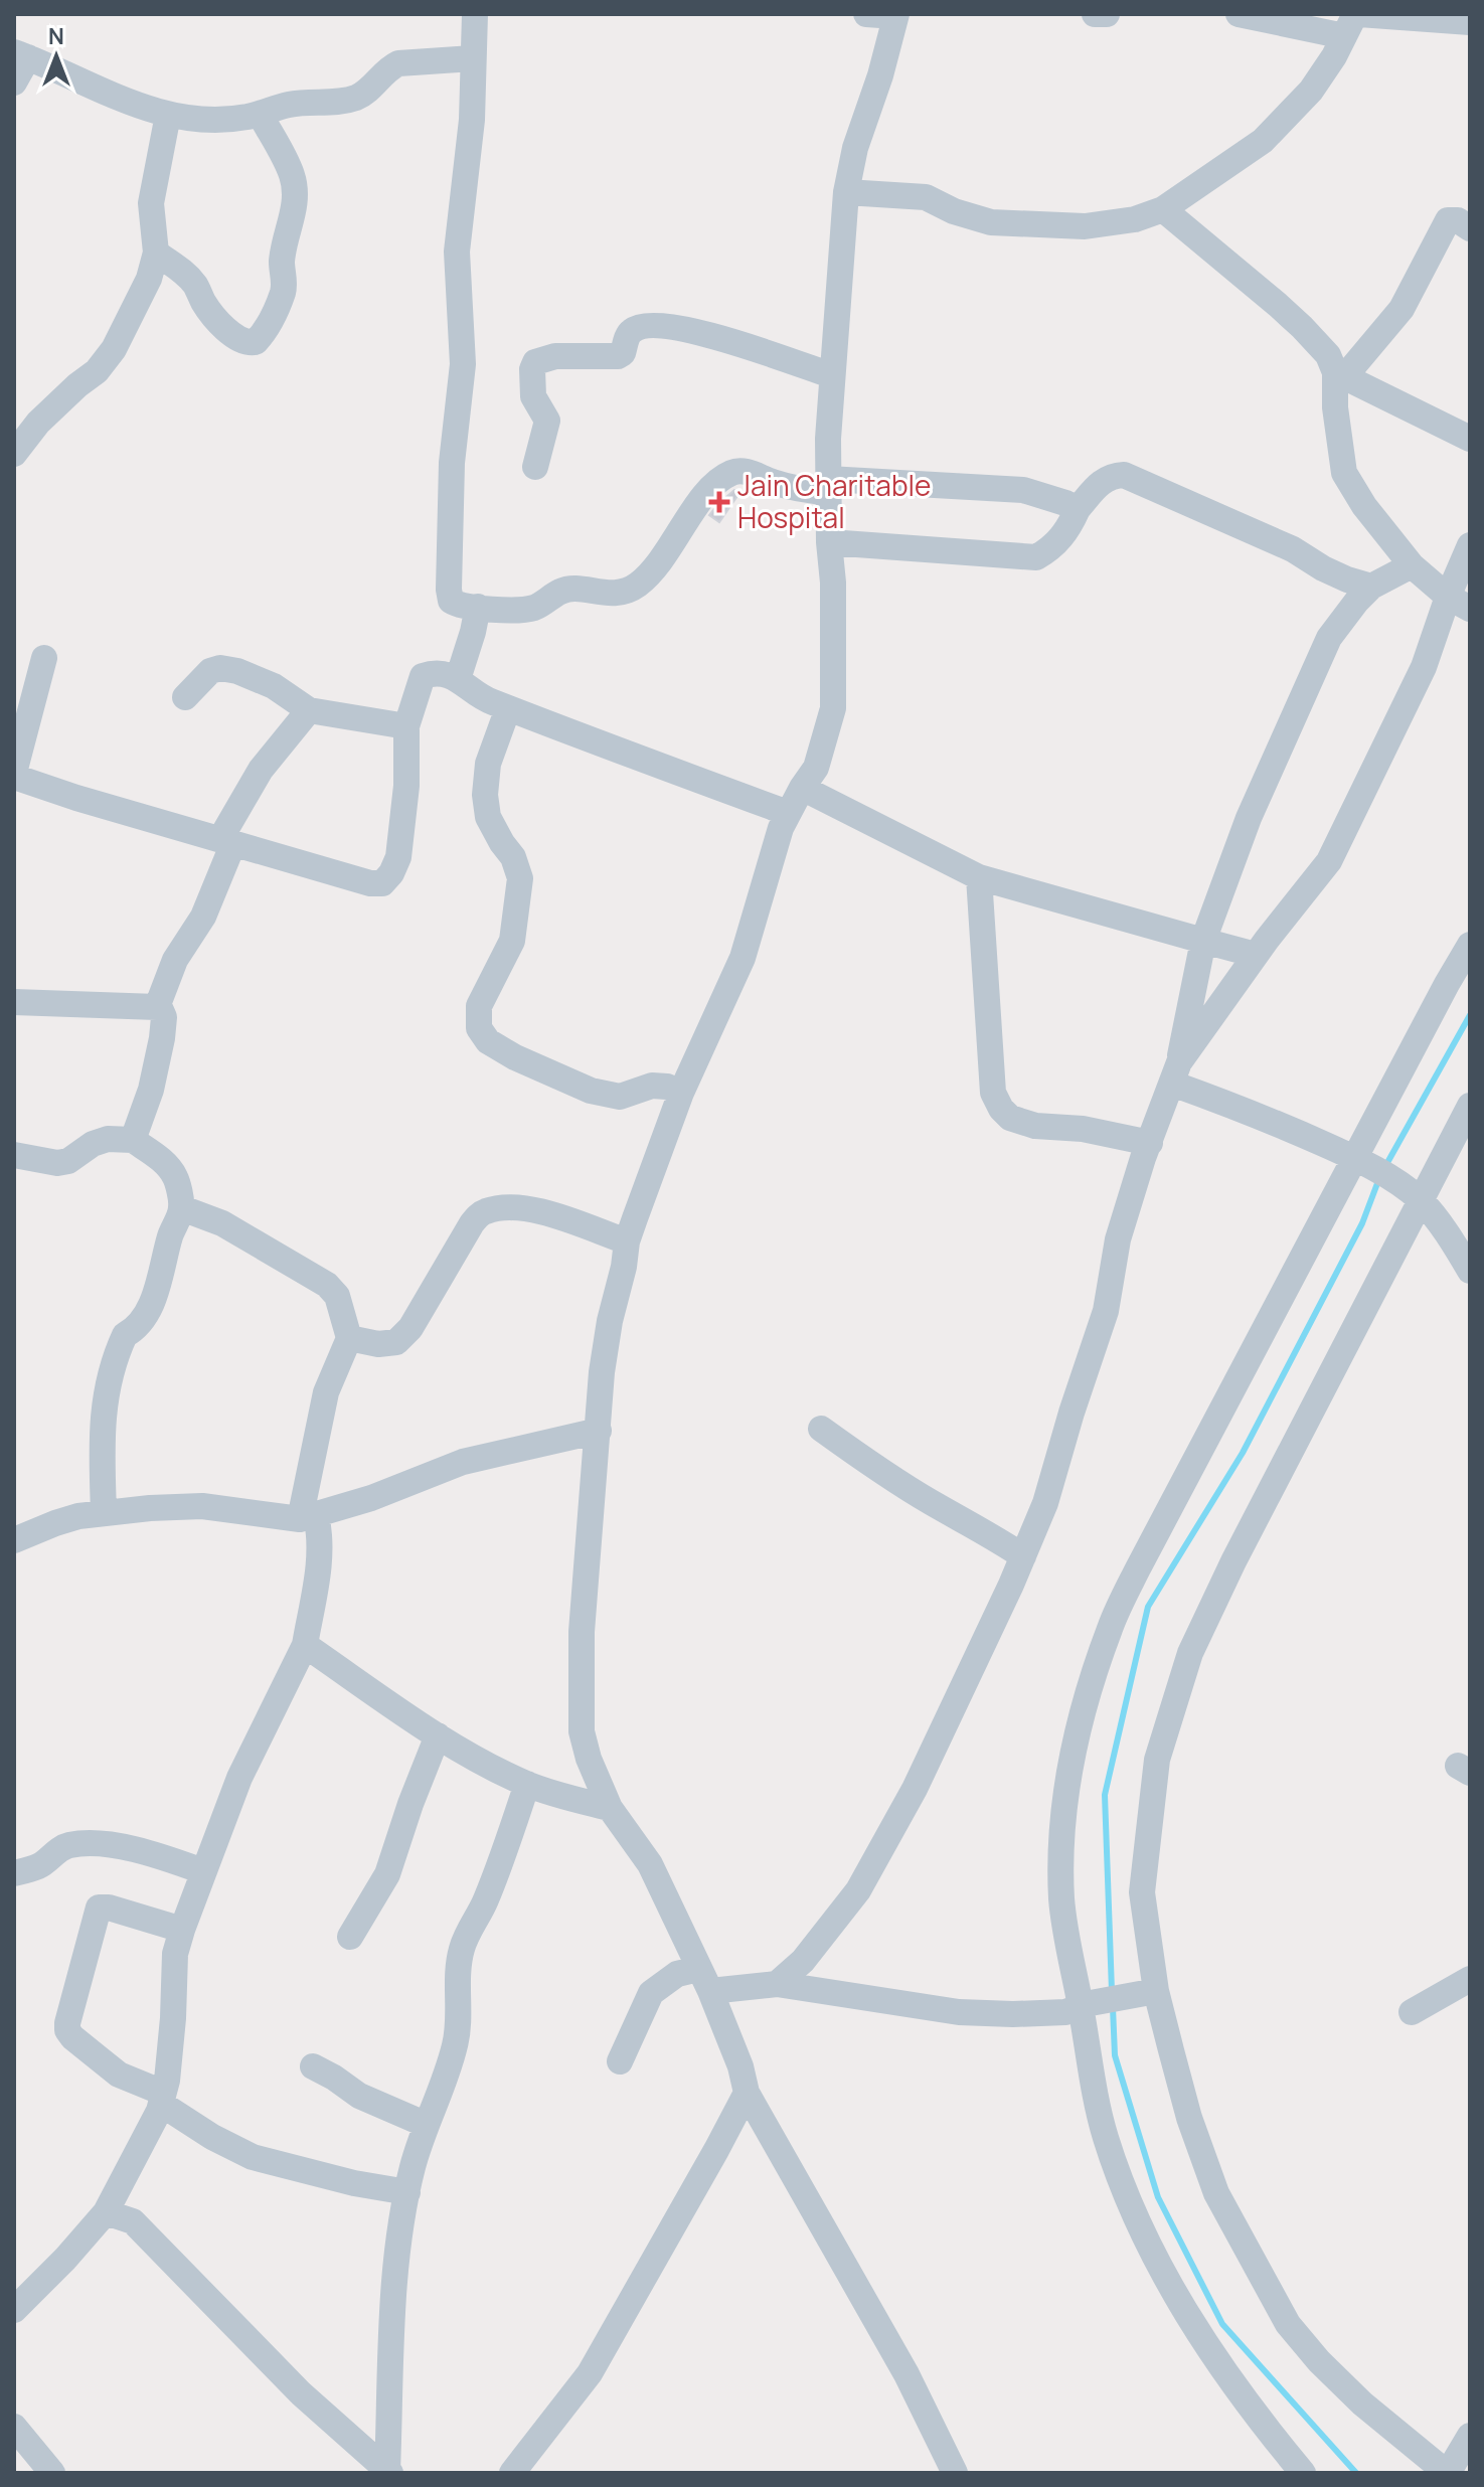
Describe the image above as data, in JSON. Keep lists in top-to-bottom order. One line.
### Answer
{"places":{"health":["Jain Charitable Hospital"]},"north":"top"}
